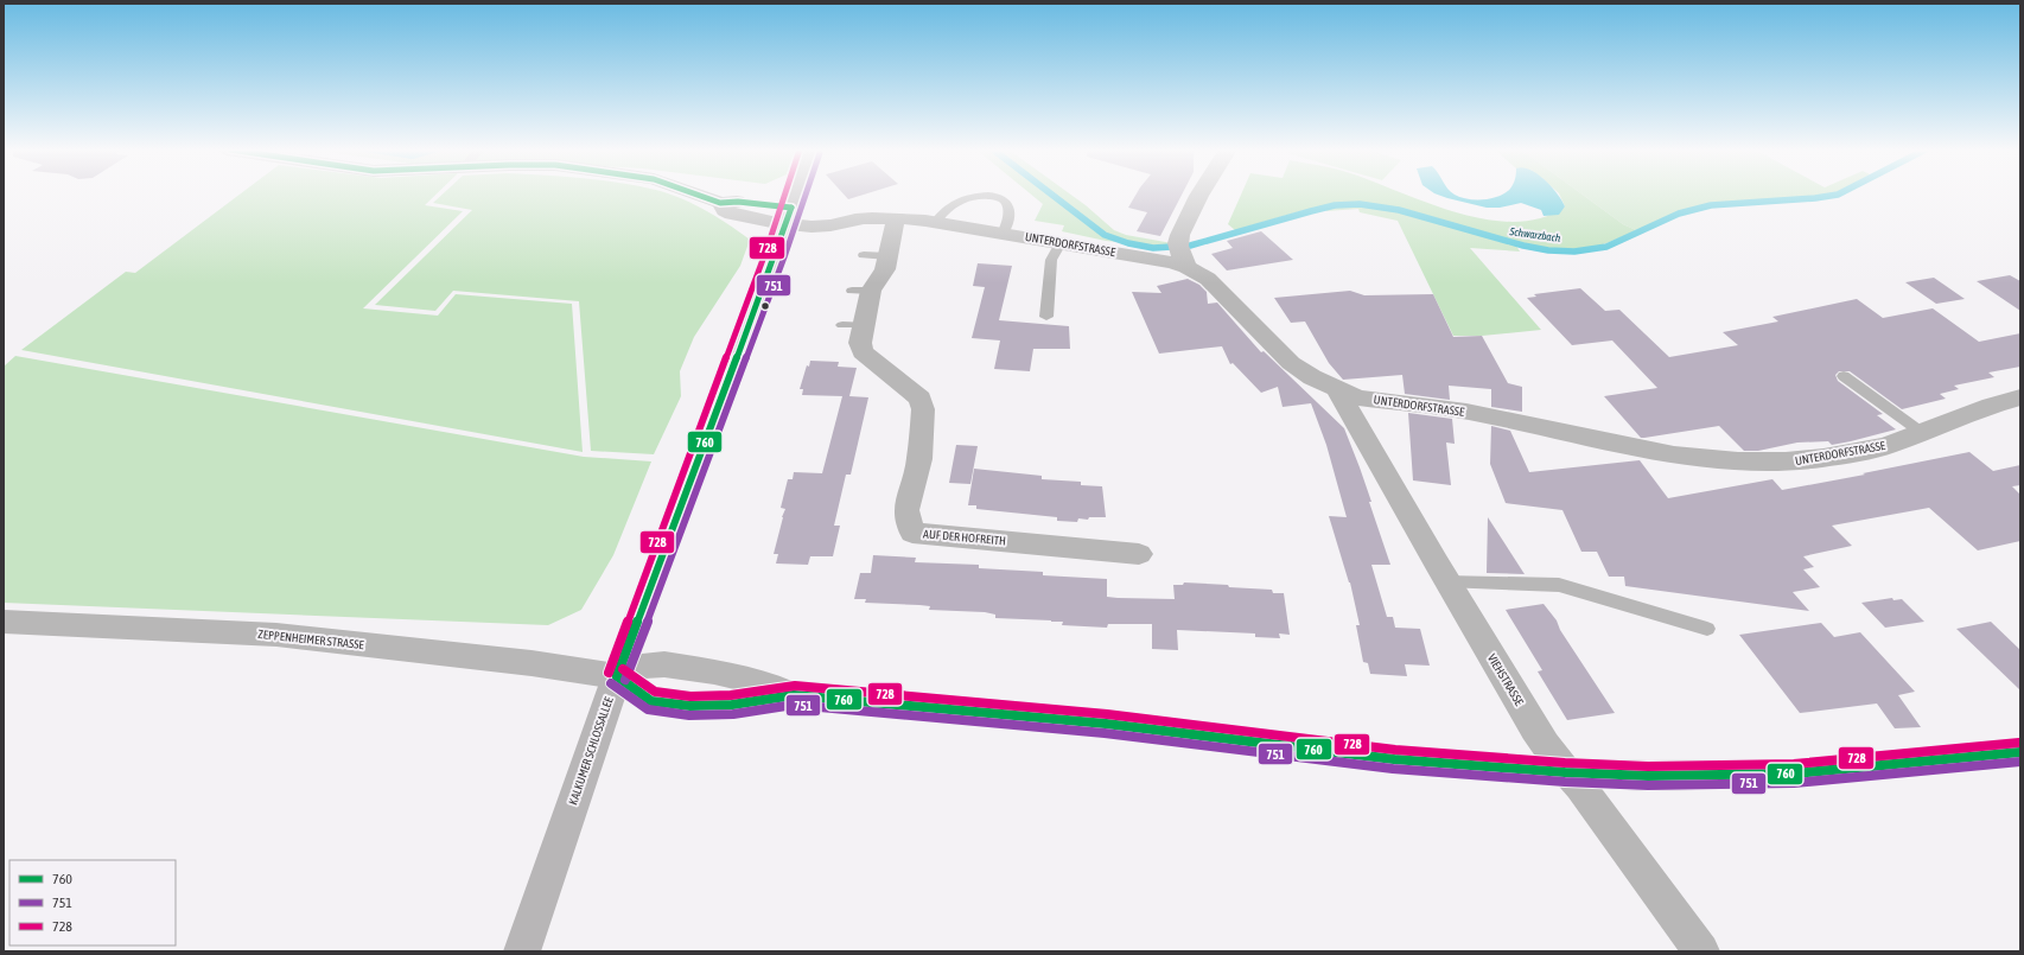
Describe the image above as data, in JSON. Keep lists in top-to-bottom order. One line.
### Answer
{"streets":{"main road":["KALKUMER SCHLOSSALLEE"],"street":["UNTERDORFSTRASSE","AUF DER HOFREITH","ZEPPENHEIMER STRASSE","VIEHSTRASSE"]},"crossings":[["UNTERDORFSTRASSE","AUF DER HOFREITH"],["UNTERDORFSTRASSE","VIEHSTRASSE"],["UNTERDORFSTRASSE","KALKUMER SCHLOSSALLEE"],["ZEPPENHEIMER STRASSE","KALKUMER SCHLOSSALLEE"]],"water":["Schwarzbach"],"lines":["transit line 760","transit line 751","transit line 728"],"legend":["760","751","728"]}
